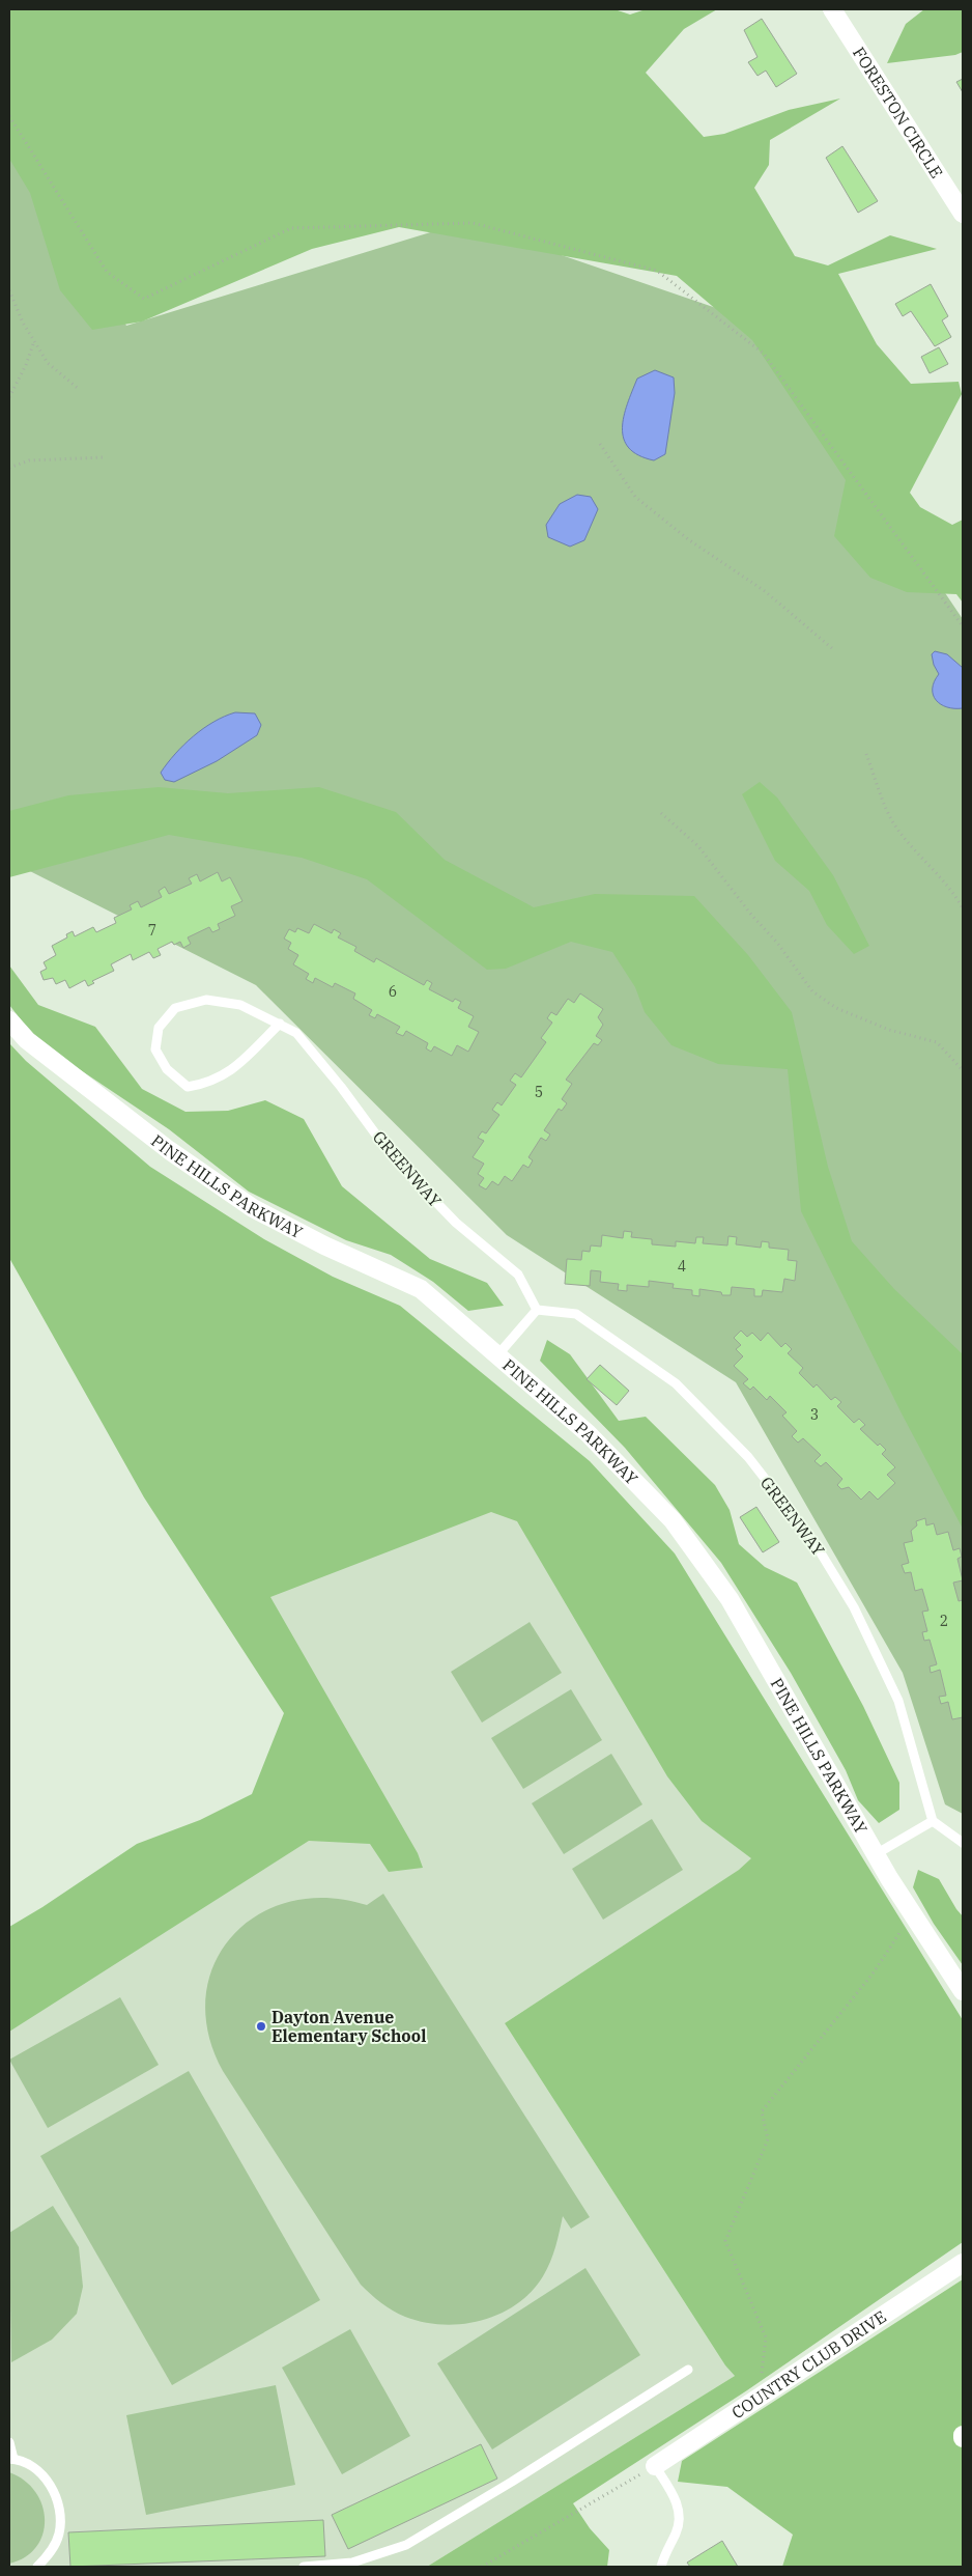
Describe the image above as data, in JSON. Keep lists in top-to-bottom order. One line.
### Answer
{"streets":{"street":["FORESTON CIRCLE","PINE HILLS PARKWAY","COUNTRY CLUB DRIVE"],"lane":["GREENWAY"]},"places":["Dayton Avenue Elementary School"],"house_numbers":["7","6","5","4","3","2"]}
